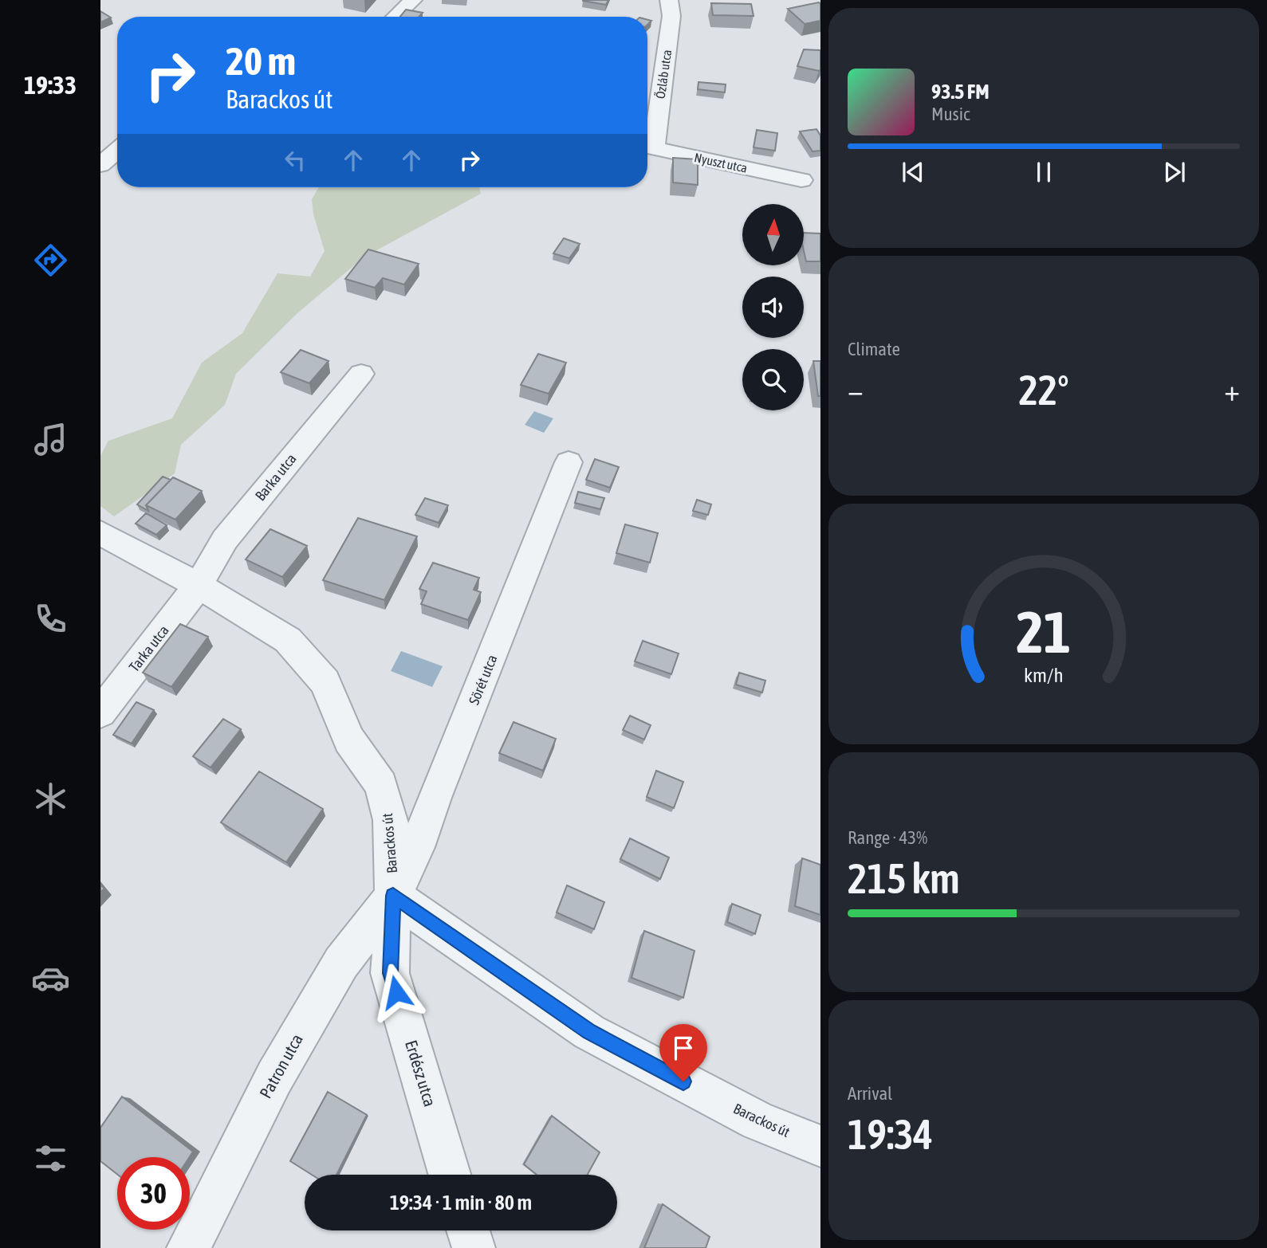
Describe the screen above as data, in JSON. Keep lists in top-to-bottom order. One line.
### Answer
{"streets":{"street":["Őzláb utca","Nyuszt utca","Barka utca","Tarka utca","Sörét utca","Barackos út","Patron utca","Erdész utca"]},"crossings":[["Őzláb utca","Nyuszt utca"],["Barka utca","Tarka utca"],["Barka utca","Barackos út"],["Tarka utca","Barackos út"],["Sörét utca","Barackos út"],["Sörét utca","Patron utca"],["Sörét utca","Erdész utca"],["Barackos út","Patron utca"],["Barackos út","Erdész utca"],["Patron utca","Erdész utca"]],"north":"top","page":{"tabs":"19:33","turn":["20 m","Barackos út"],"song":["93.5 FM","Music"],"tile":["Climate",["Range · 43%","215 km"],["Arrival","19:34"]],"heat":["−","22°","+"],"limit":"30","trip":"19:34 · 1 min · 80 m","gauge":["21","km/h"]}}
